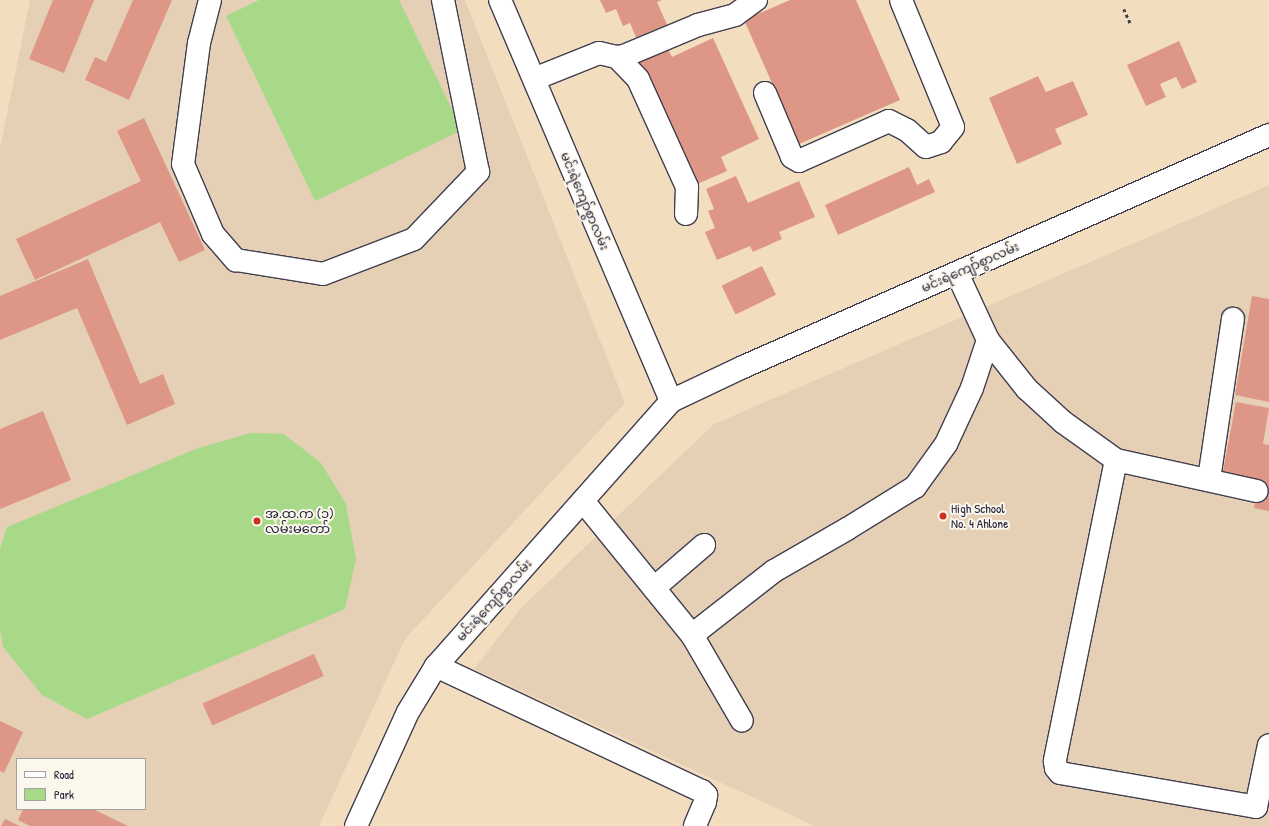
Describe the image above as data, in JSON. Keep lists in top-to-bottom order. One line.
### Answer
{"streets":{"main road":["မင်းရဲကျော်စွာလမ်း"]},"places":["High School No. 4 Ahlone","အ.ထ.က (၁) လမ်းမတော်"],"legend":["Road","Park"]}
